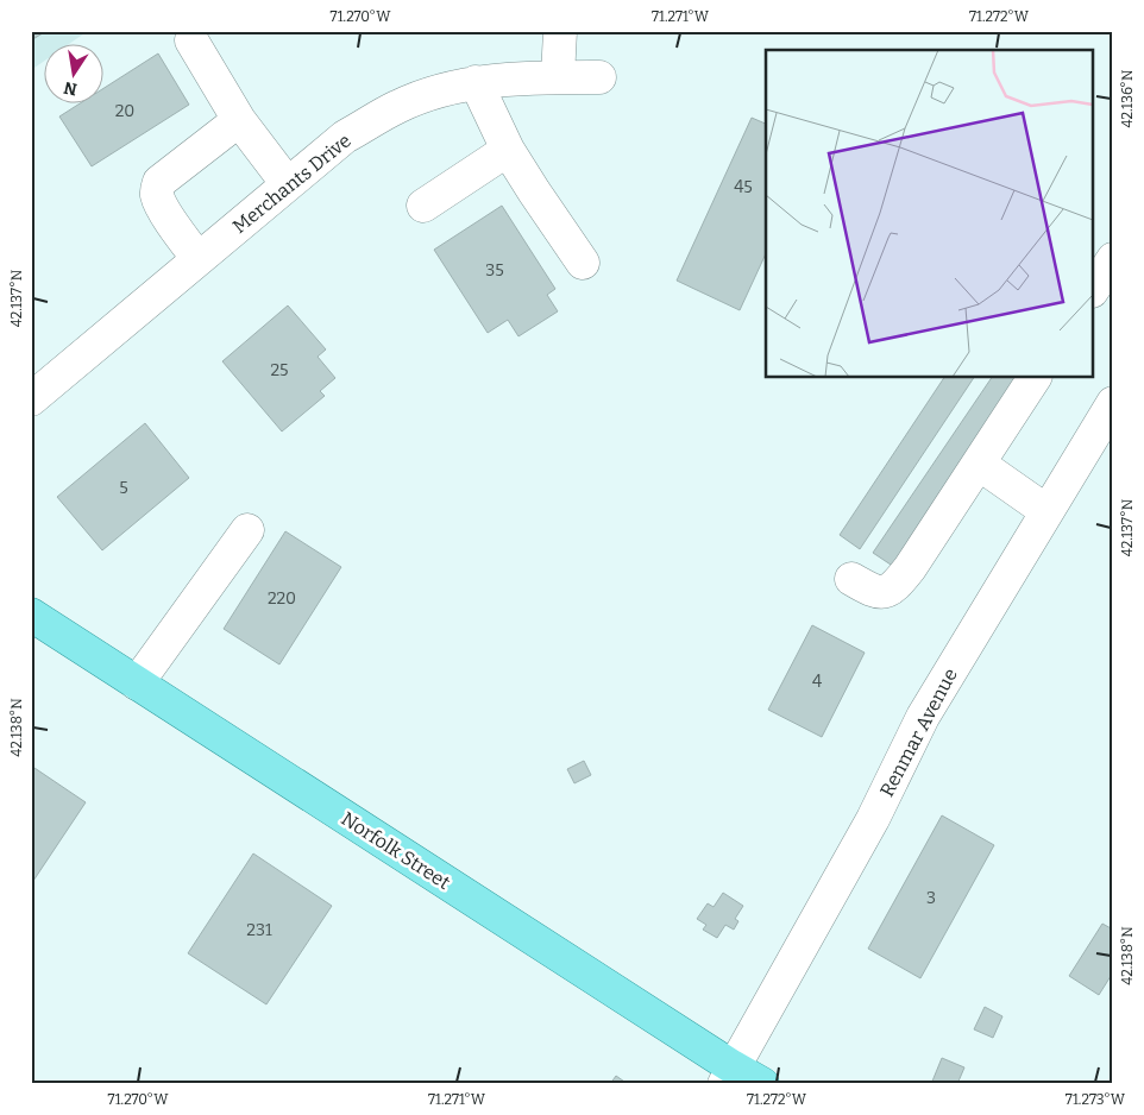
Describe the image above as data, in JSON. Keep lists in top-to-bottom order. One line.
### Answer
{"streets":{"main road":["Norfolk Street"],"street":["Merchants Drive","Renmar Avenue"]},"crossings":[["Renmar Avenue","Norfolk Street"]],"house_numbers":["20","45","35","25","5","220","4","3","231"],"north":"bottom","coordinates":["71.270°W","71.271°W","71.272°W","42.136°N","42.137°N","42.138°N","71.273°W"]}
